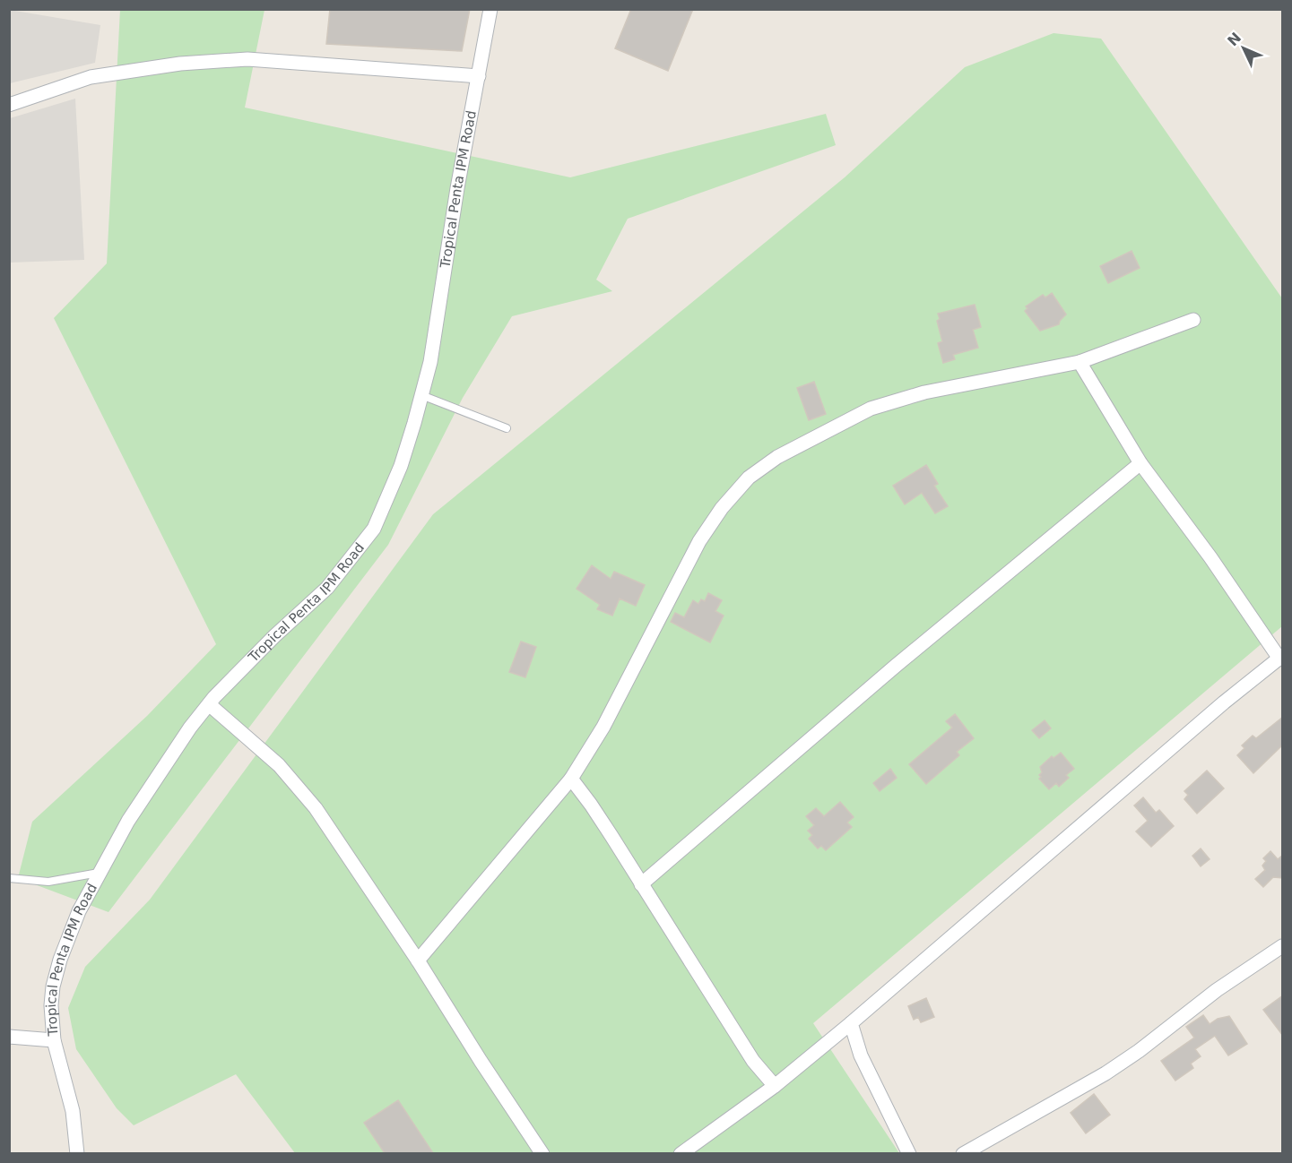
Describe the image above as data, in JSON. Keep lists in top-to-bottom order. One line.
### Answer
{"streets":{"street":["Tropical Penta IPM Road"]},"north":"top left"}
